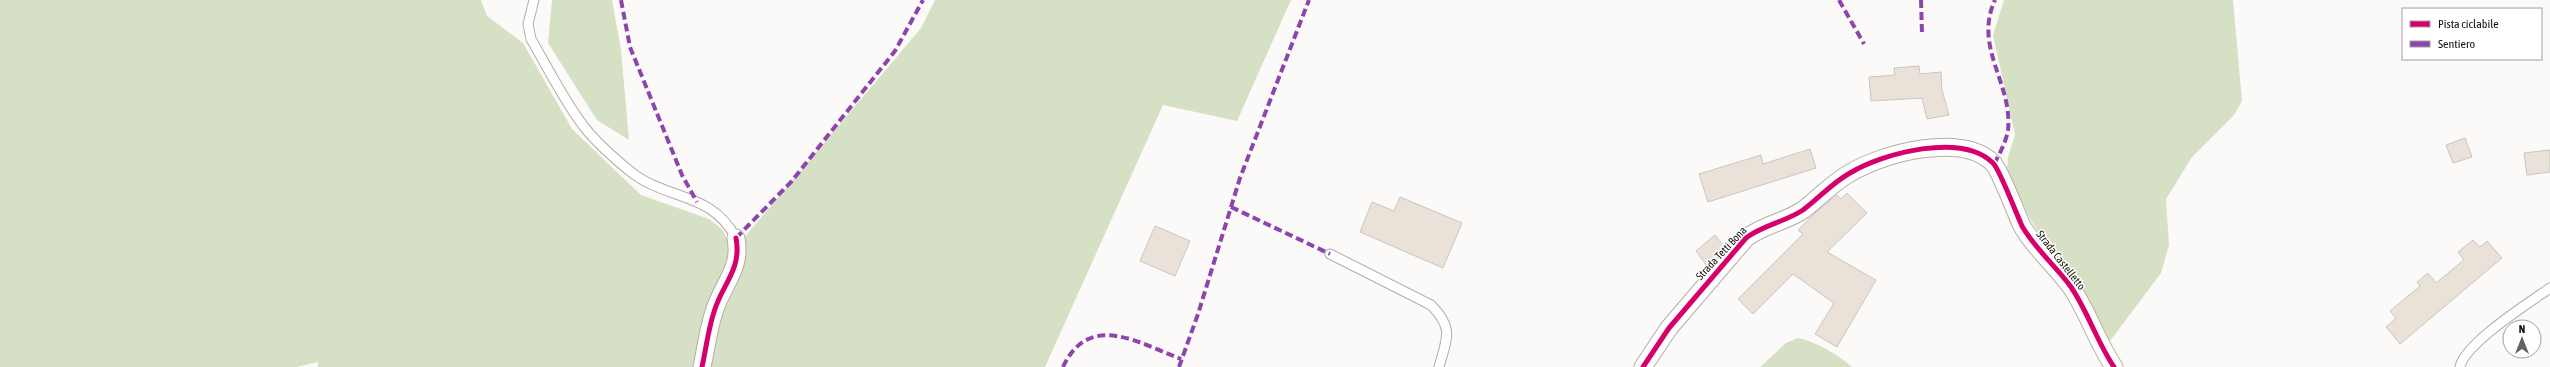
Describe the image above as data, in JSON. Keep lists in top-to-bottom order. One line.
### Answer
{"streets":{"street":["Strada Tetti Bona","Strada Castelletto"]},"crossings":[["Strada Tetti Bona","Strada Castelletto"]],"legend":["Pista ciclabile","Sentiero"],"north":"top"}
